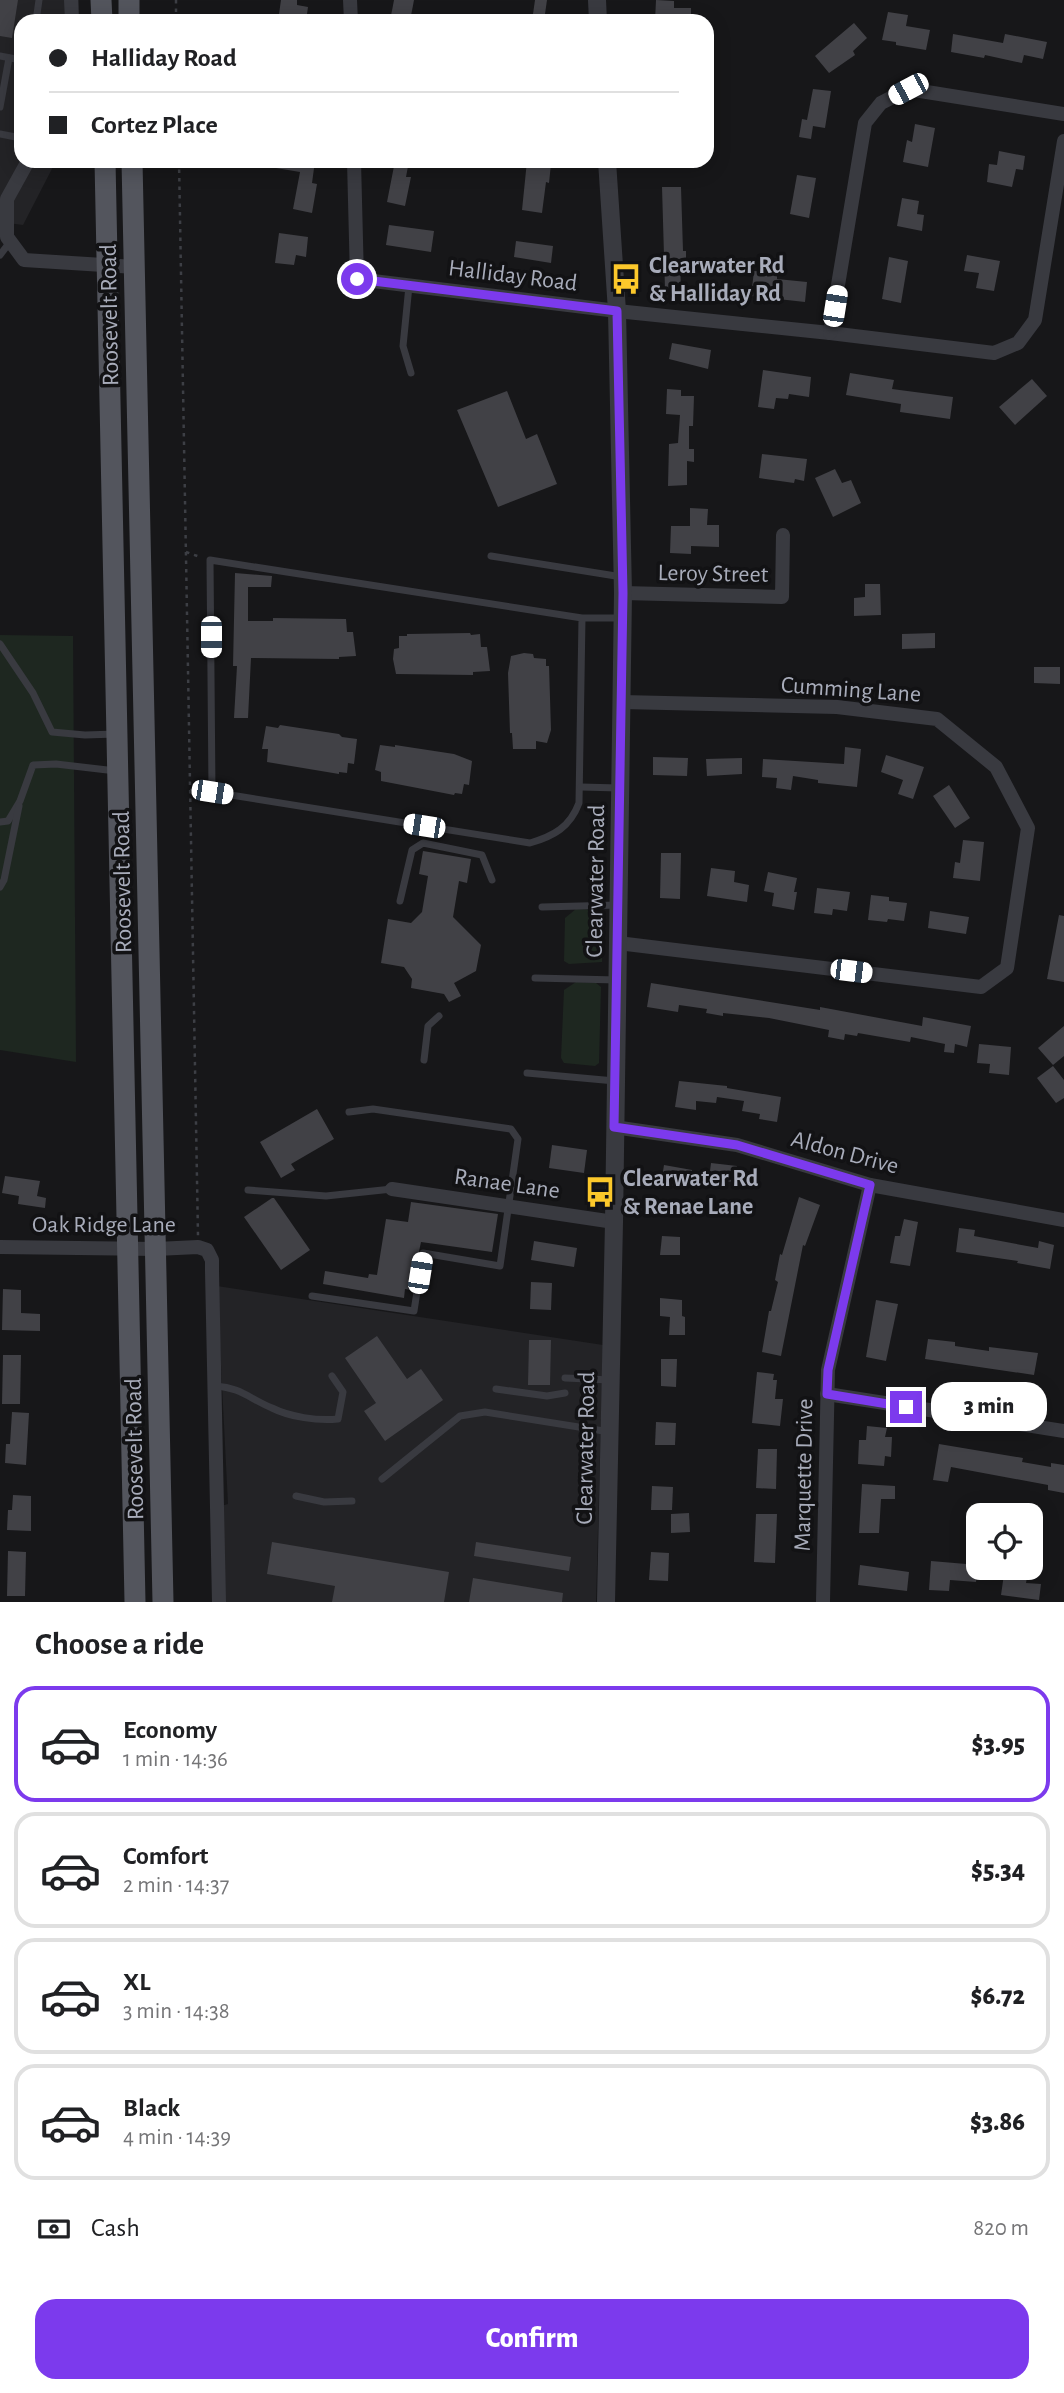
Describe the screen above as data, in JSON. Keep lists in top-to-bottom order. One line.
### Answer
{"streets":{"main road":["Roosevelt Road"],"street":["Halliday Road","Leroy Street","Cumming Lane","Clearwater Road","Aldon Drive","Ranae Lane","Oak Ridge Lane","Marquette Drive"]},"crossings":[["Halliday Road","Clearwater Road"],["Roosevelt Road","Oak Ridge Lane"],["Leroy Street","Clearwater Road"],["Cumming Lane","Clearwater Road"],["Clearwater Road","Aldon Drive"],["Clearwater Road","Ranae Lane"],["Aldon Drive","Marquette Drive"]],"places":{"bus stop":["Clearwater Rd & Halliday Rd","Clearwater Rd & Renae Lane"]},"page":{"banner":["Halliday Road","Cortez Place"],"bubble":"3 min","heading":"Choose a ride","list":[{"name":"Economy","note":"1 min · 14:36","value":"$3.95"},{"name":"Comfort","note":"2 min · 14:37","value":"$5.34"},{"name":"XL","note":"3 min · 14:38","value":"$6.72"},{"name":"Black","note":"4 min · 14:39","value":"$3.86"}],"pay":["Cash","820 m"],"buttons":"Confirm"}}
